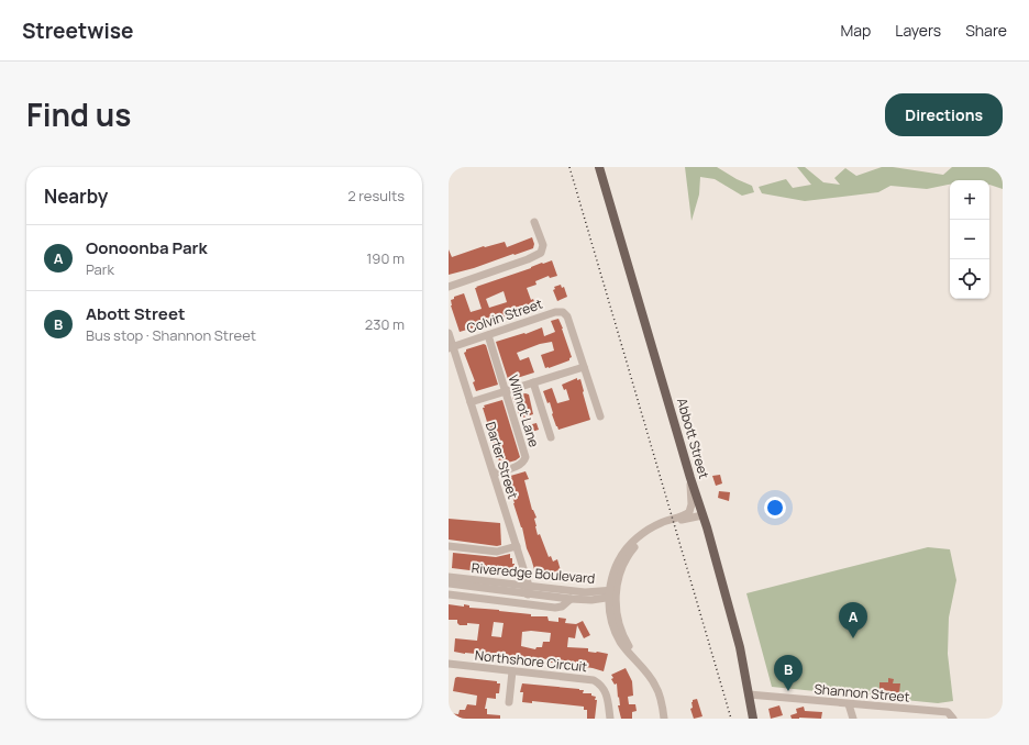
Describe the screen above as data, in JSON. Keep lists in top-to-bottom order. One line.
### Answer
{"streets":{"main road":["Abbott Street"],"street":["Colvin Street","Wilmot Lane","Darter Street","Riveredge Boulevard","Northshore Circuit","Shannon Street"]},"crossings":[["Colvin Street","Wilmot Lane"],["Colvin Street","Darter Street"],["Wilmot Lane","Darter Street"],["Abbott Street","Shannon Street"],["Darter Street","Riveredge Boulevard"]],"page":{"header":"Streetwise","nav":["Map","Layers","Share"],"title":"Find us","buttons":"Directions","heading":["Nearby","2 results"],"map_buttons":["+","−"],"list":[{"mark":"A","name":"Oonoonba Park","note":"Park","value":"190 m"},{"mark":"B","name":"Abott Street","note":"Bus stop · Shannon Street","value":"230 m"}],"pins":["A","B"]}}
